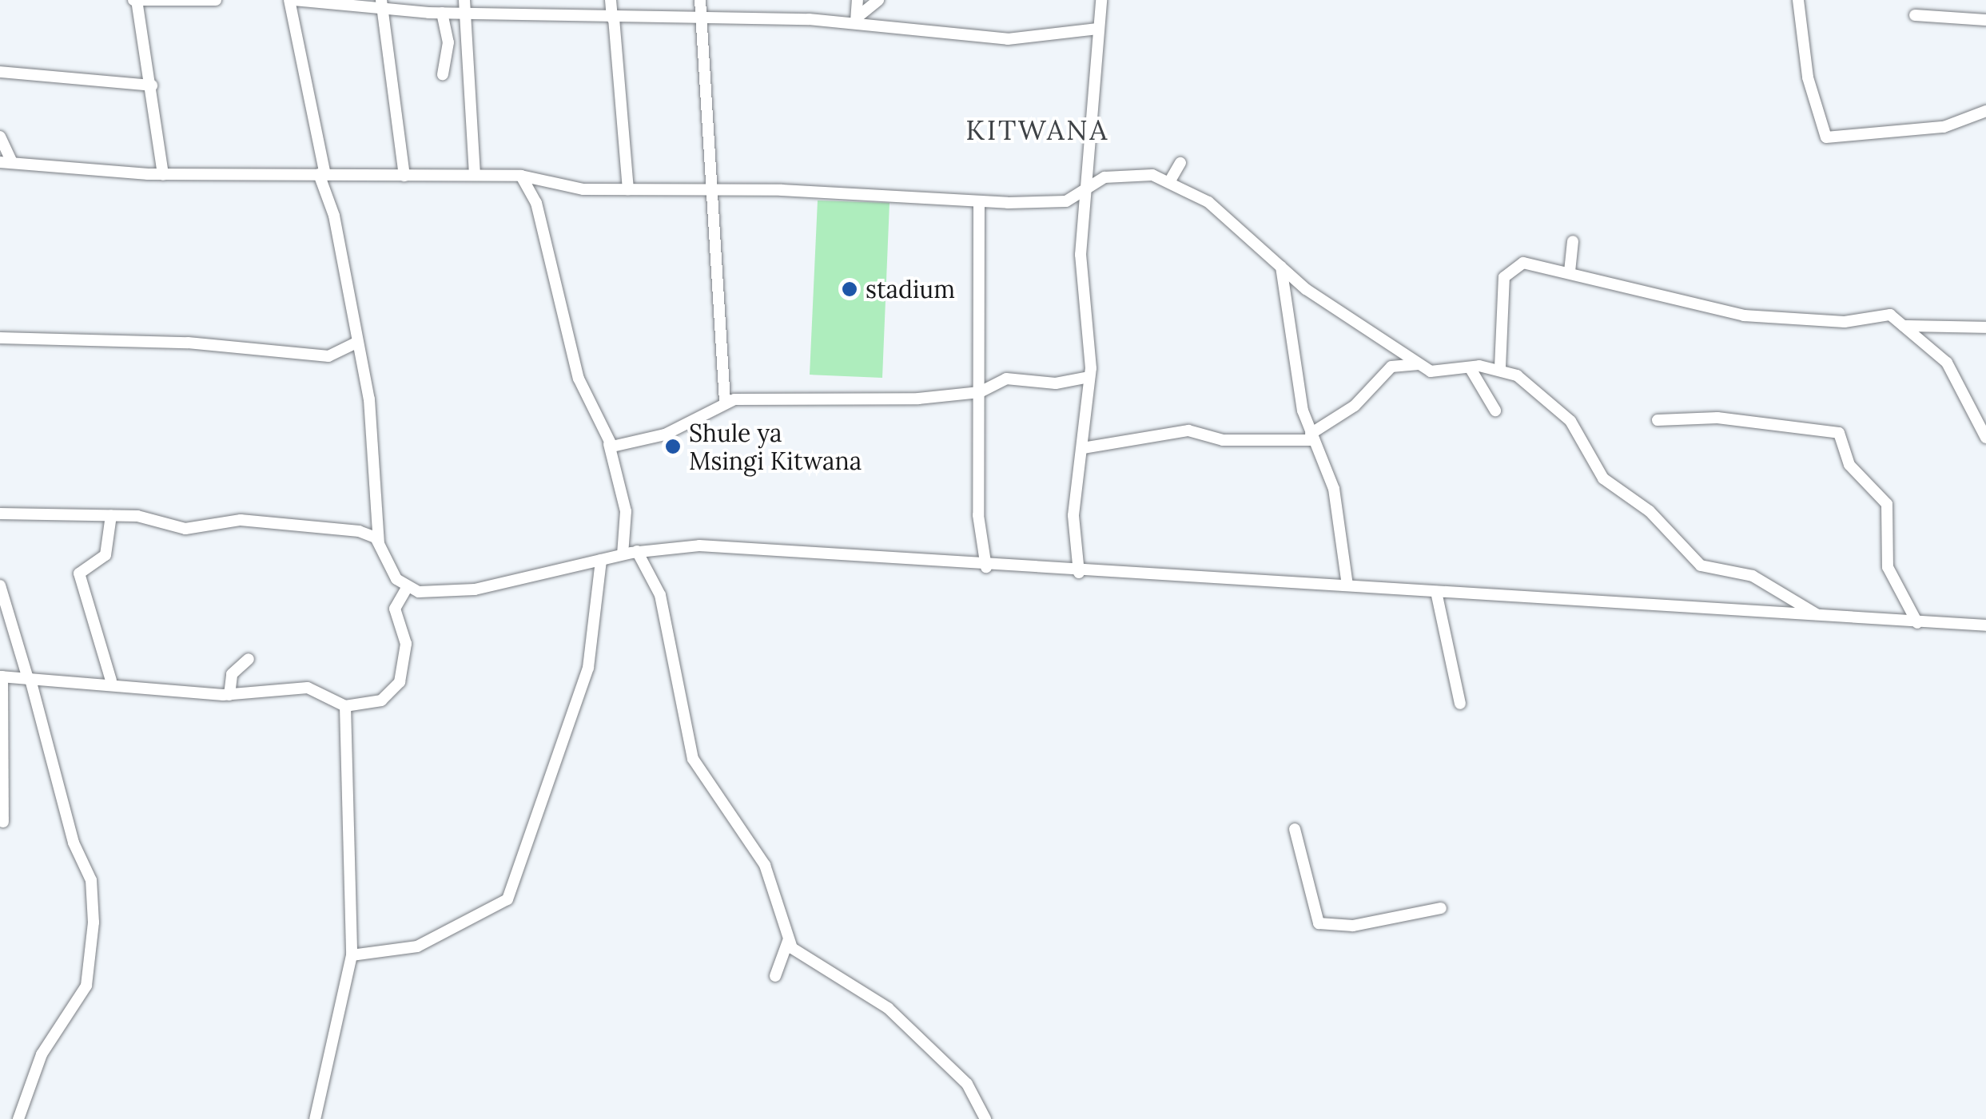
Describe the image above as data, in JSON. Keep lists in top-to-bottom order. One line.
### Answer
{"districts":["KITWANA"],"places":["stadium","Shule ya Msingi Kitwana"]}
